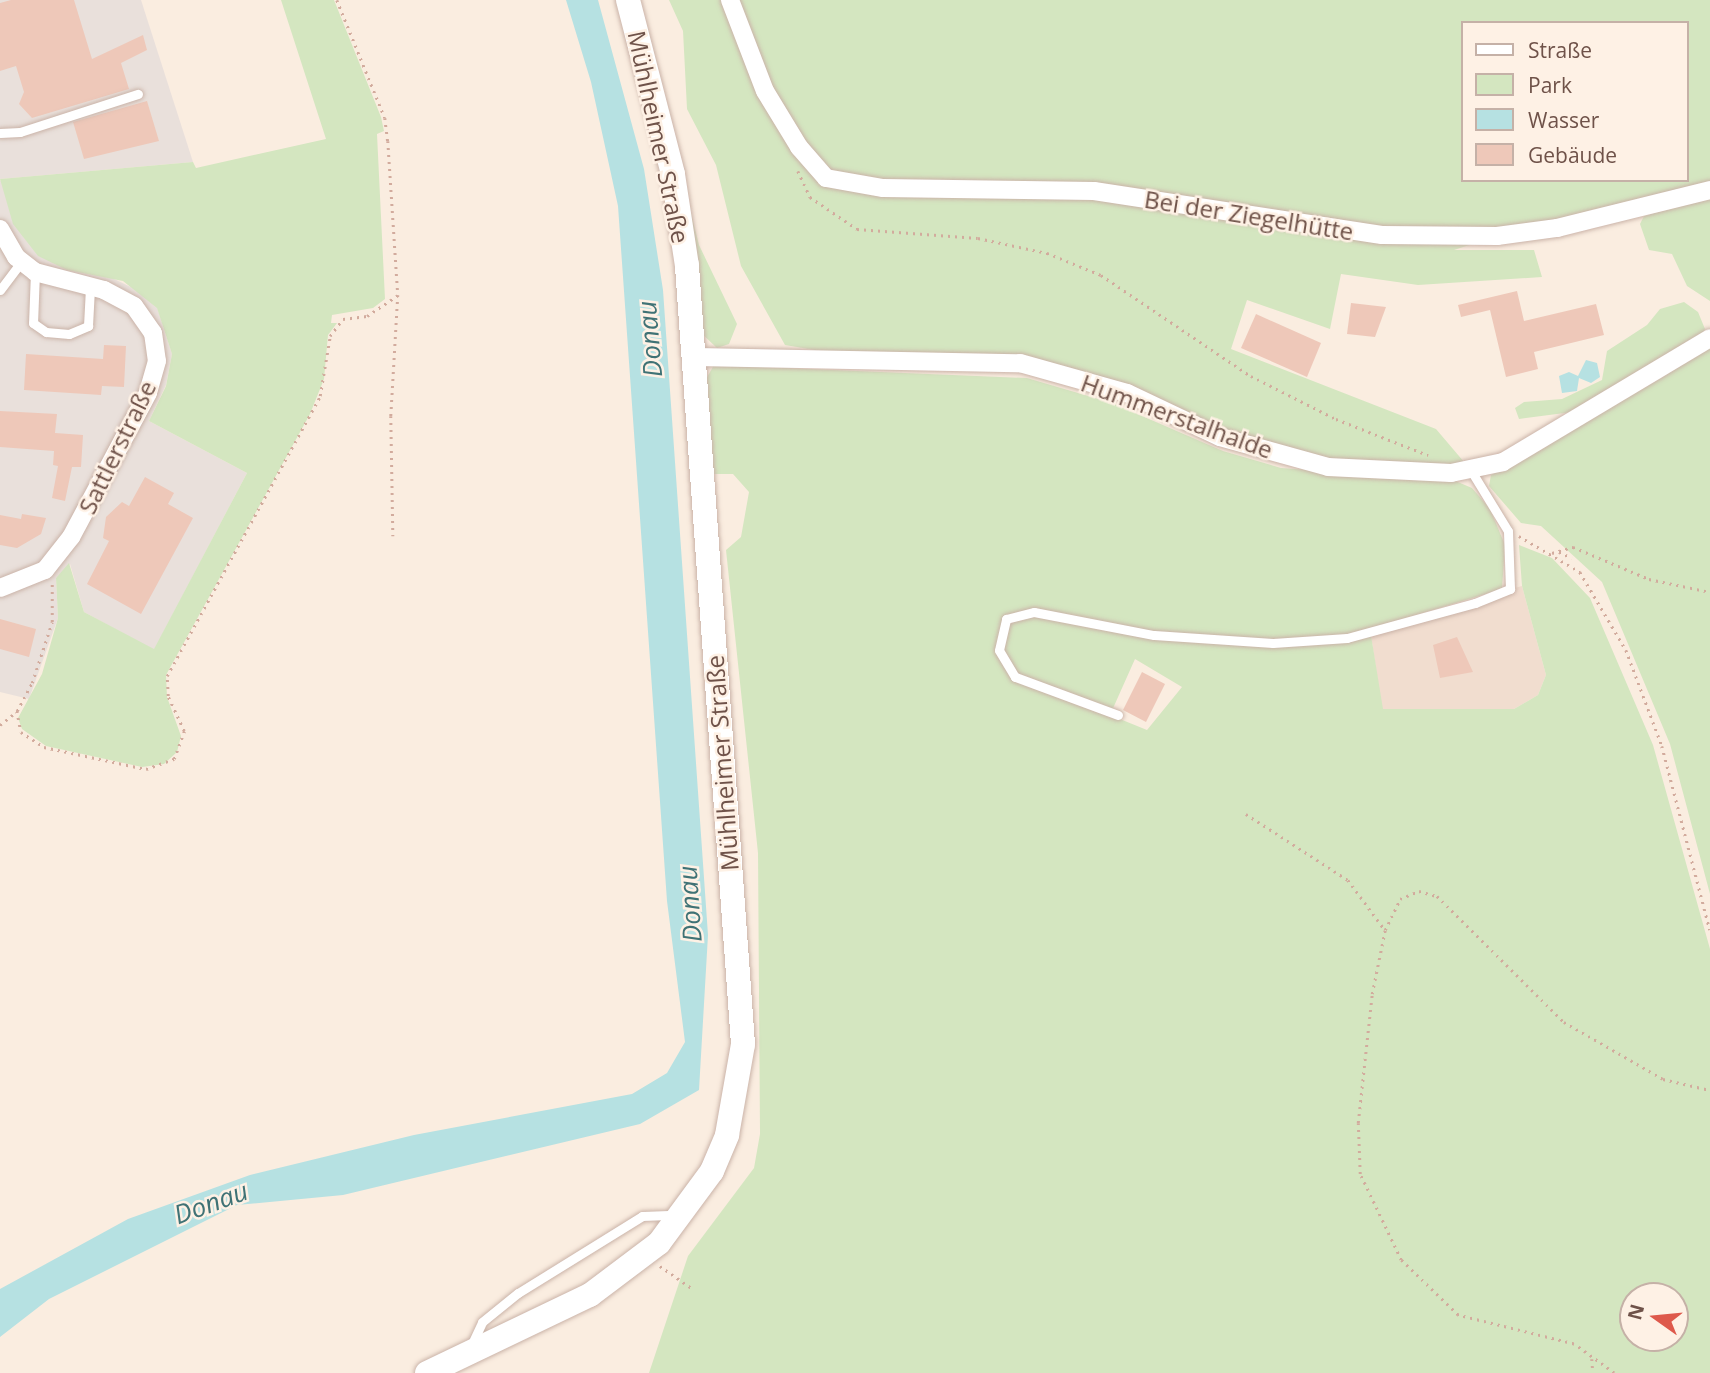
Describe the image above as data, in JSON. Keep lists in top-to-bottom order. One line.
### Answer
{"streets":{"main road":["Mühlheimer Straße"],"street":["Bei der Ziegelhütte","Hummerstalhalde","Sattlerstraße"]},"crossings":[["Mühlheimer Straße","Hummerstalhalde"]],"water":["Donau"],"legend":["Straße","Park","Wasser","Gebäude"],"north":"left"}
